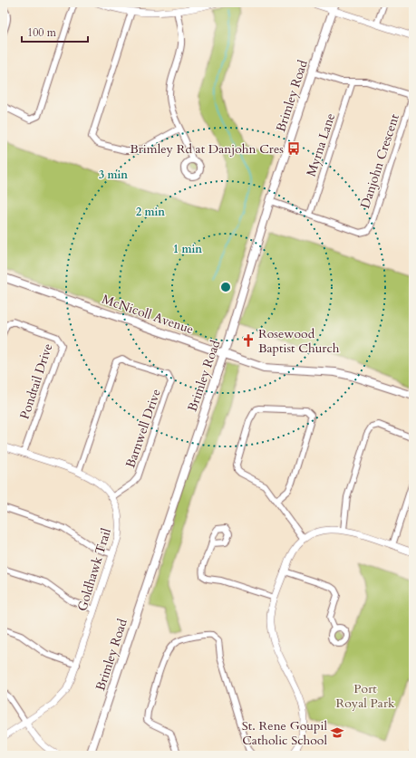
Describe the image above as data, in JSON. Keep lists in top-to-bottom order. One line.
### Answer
{"streets":{"main road":["Brimley Road","McNicoll Avenue"],"street":["Myrna Lane","Danjohn Crescent","Pondtail Drive","Barnwell Drive","Goldhawk Trail"]},"crossings":[["Brimley Road","Danjohn Crescent"],["Brimley Road","McNicoll Avenue"],["Myrna Lane","Danjohn Crescent"],["Pondtail Drive","Goldhawk Trail"],["Barnwell Drive","Goldhawk Trail"]],"parks":["Port Royal Park"],"places":{"bus stop":["Brimley Rd at Danjohn Cres"],"church":["Rosewood Baptist Church"],"school or university":["St. Rene Goupil Catholic School"]},"scale_bar":"100 m","rings":["3 min","2 min","1 min"]}
